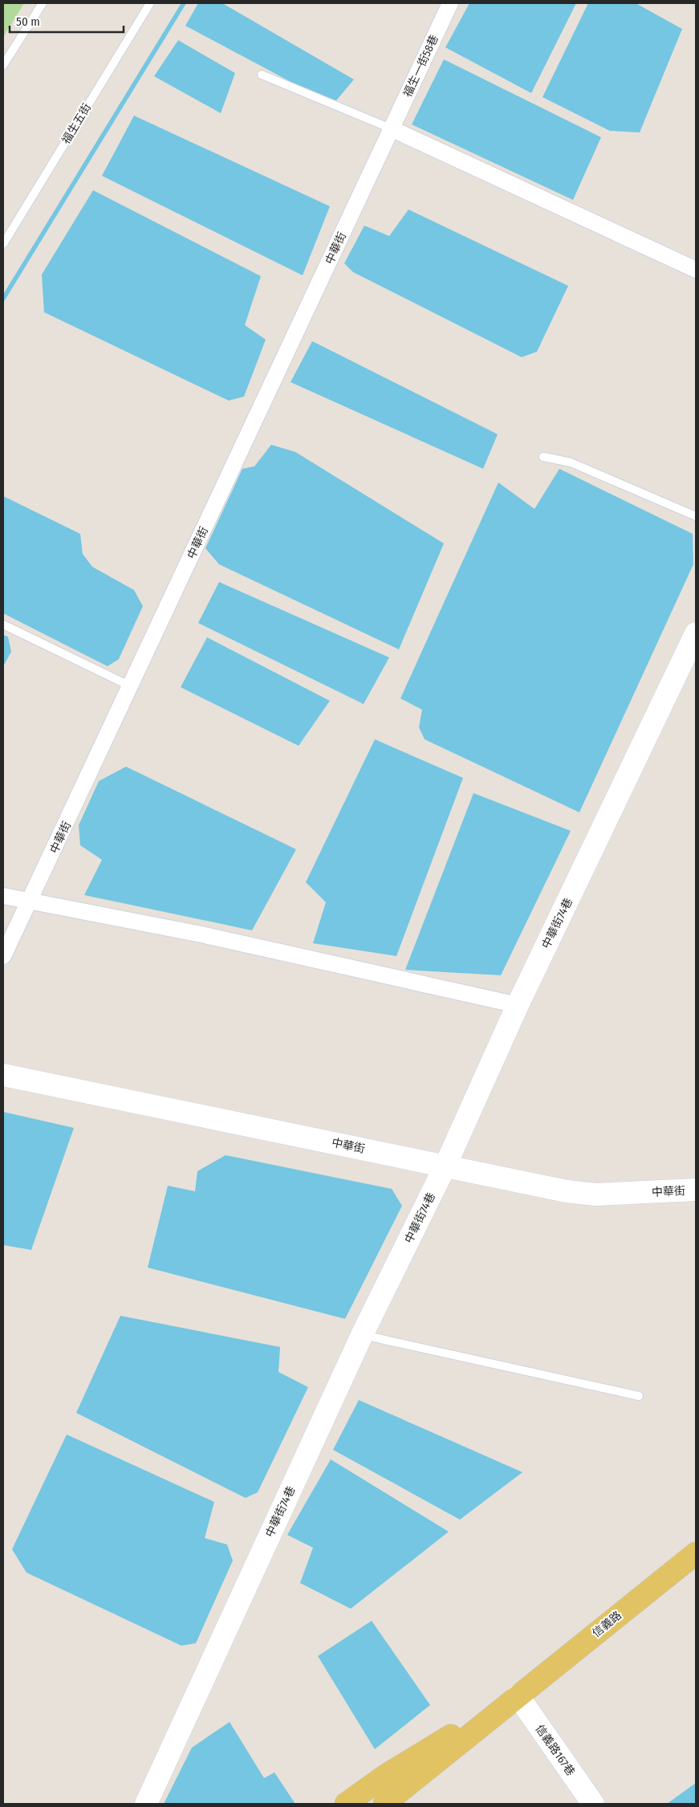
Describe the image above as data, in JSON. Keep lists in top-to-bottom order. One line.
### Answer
{"streets":{"main road":["信義路"],"street":["福生一街58巷","中華街","中華街74巷","信義路167巷"],"lane":["福生五街"]},"crossings":[["福生一街58巷","中華街"],["中華街","中華街74巷"],["信義路","信義路167巷"]],"scale_bar":"50 m"}
